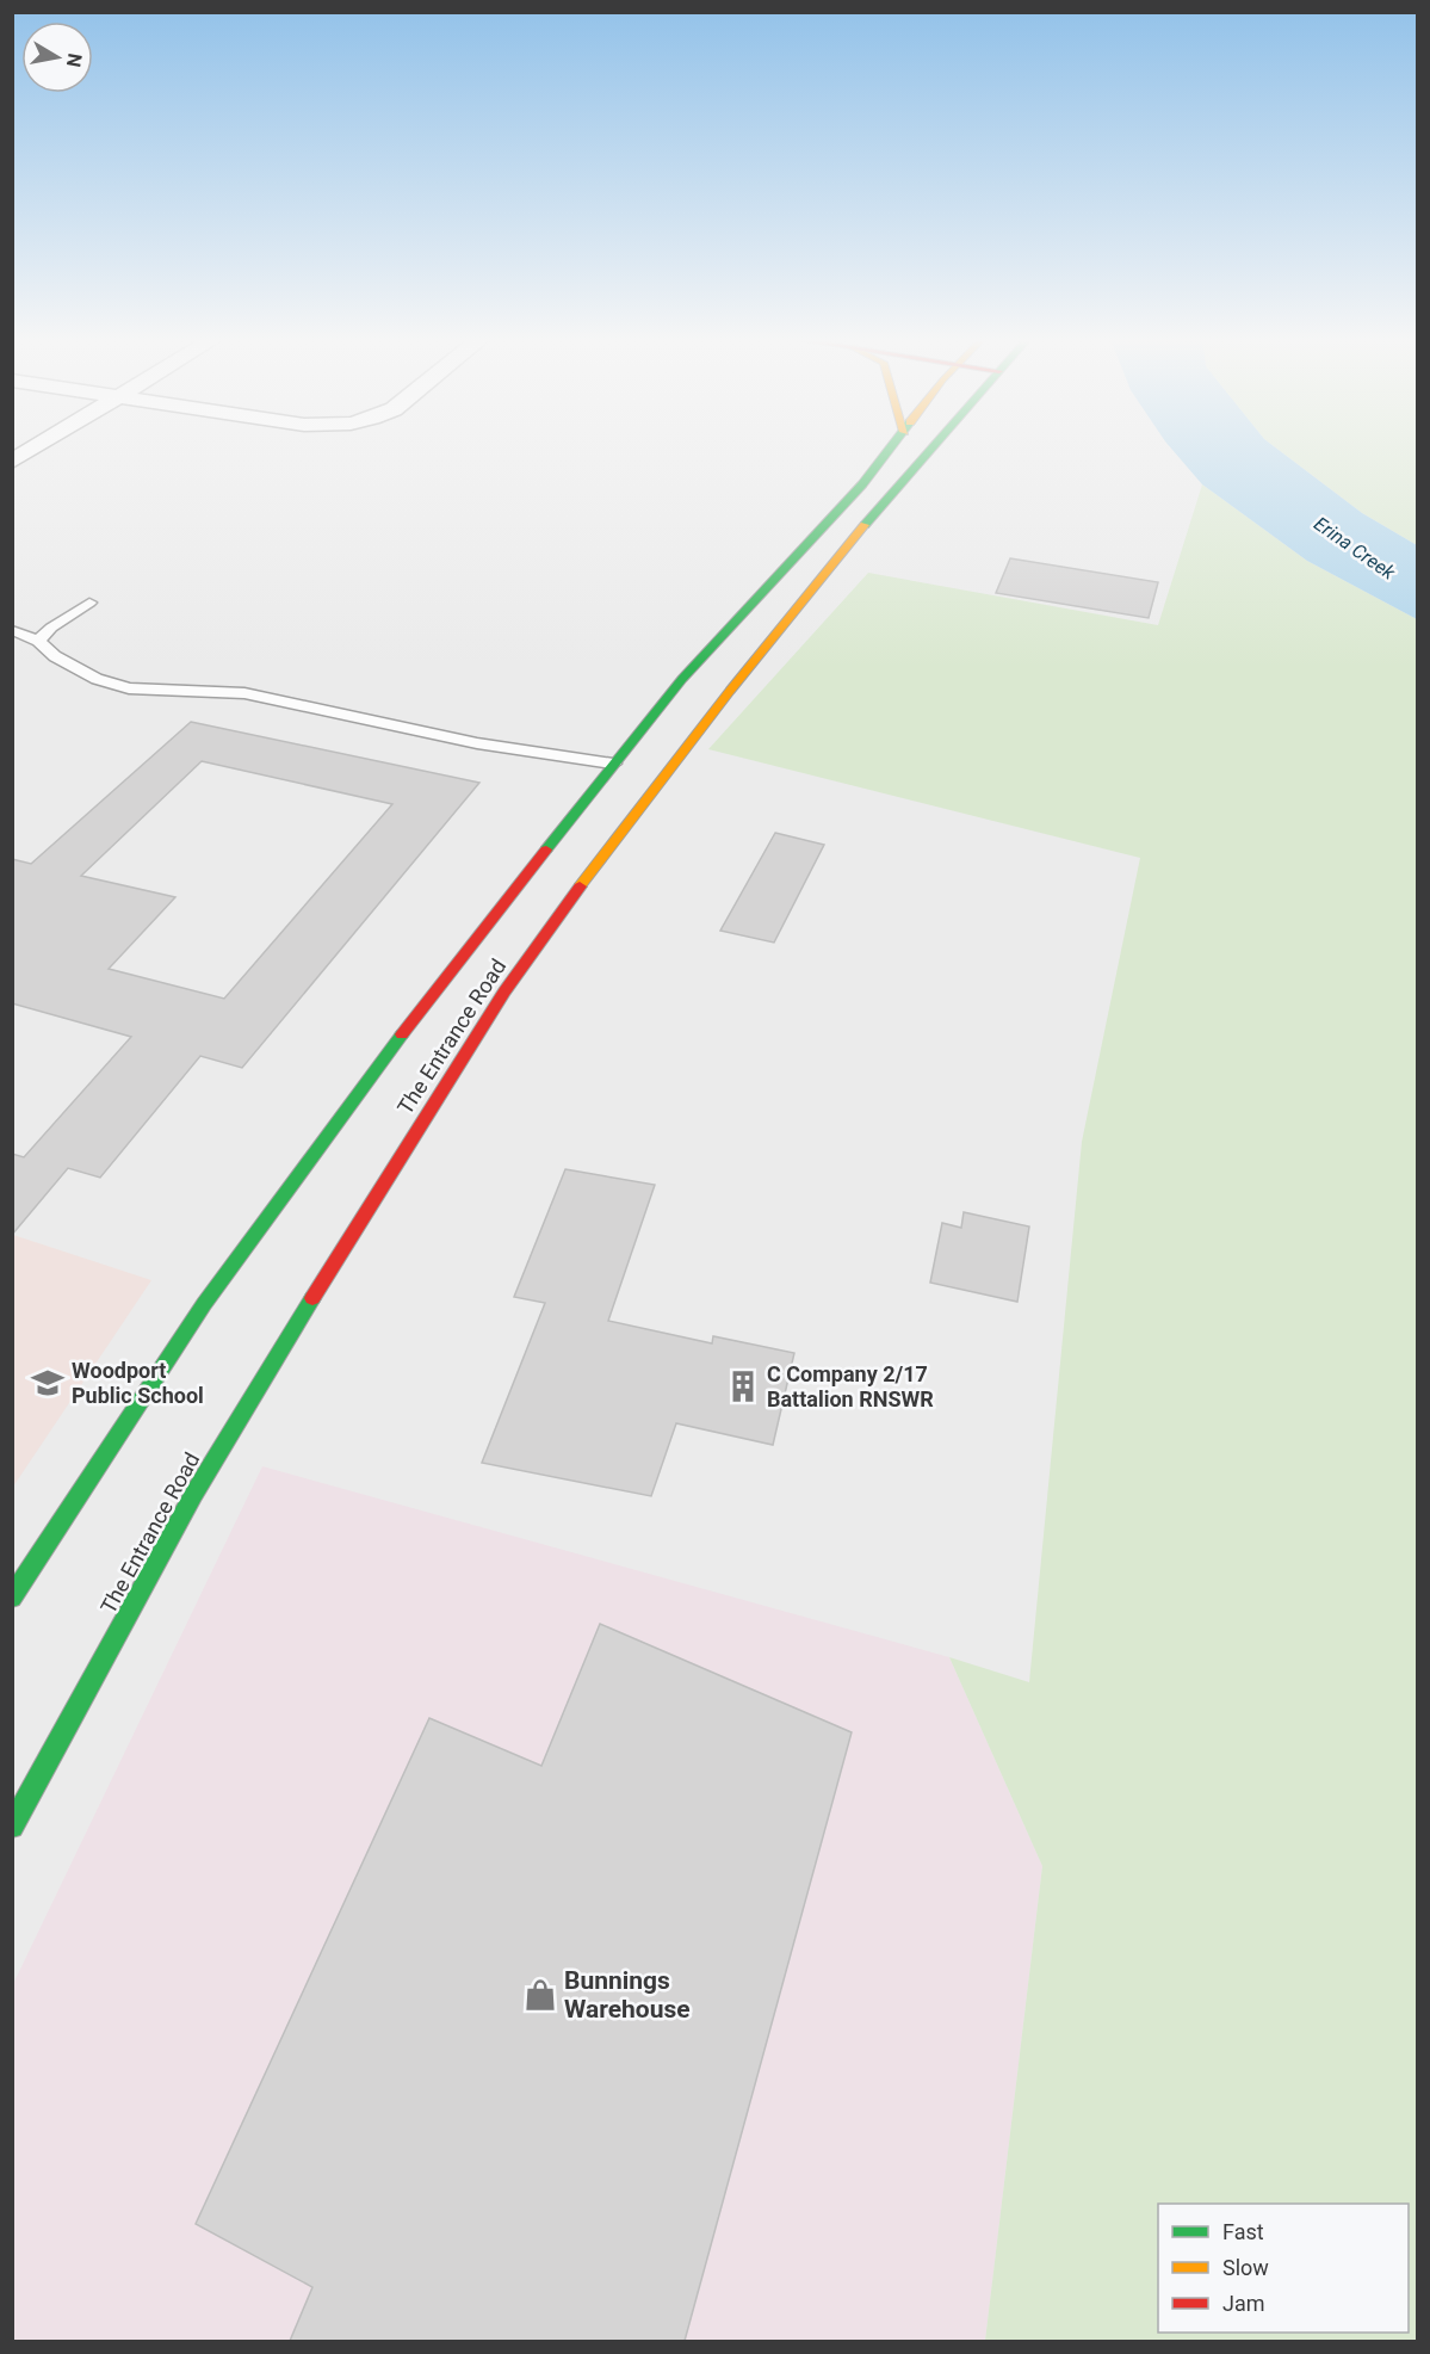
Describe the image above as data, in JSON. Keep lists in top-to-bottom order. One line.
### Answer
{"streets":{"main road":["The Entrance Road"]},"water":["Erina Creek"],"places":{"school or university":["Woodport Public School"],"building":["C Company 2/17 Battalion RNSWR"],"shop":["Bunnings Warehouse"]},"legend":["Fast","Slow","Jam"],"north":"right"}
